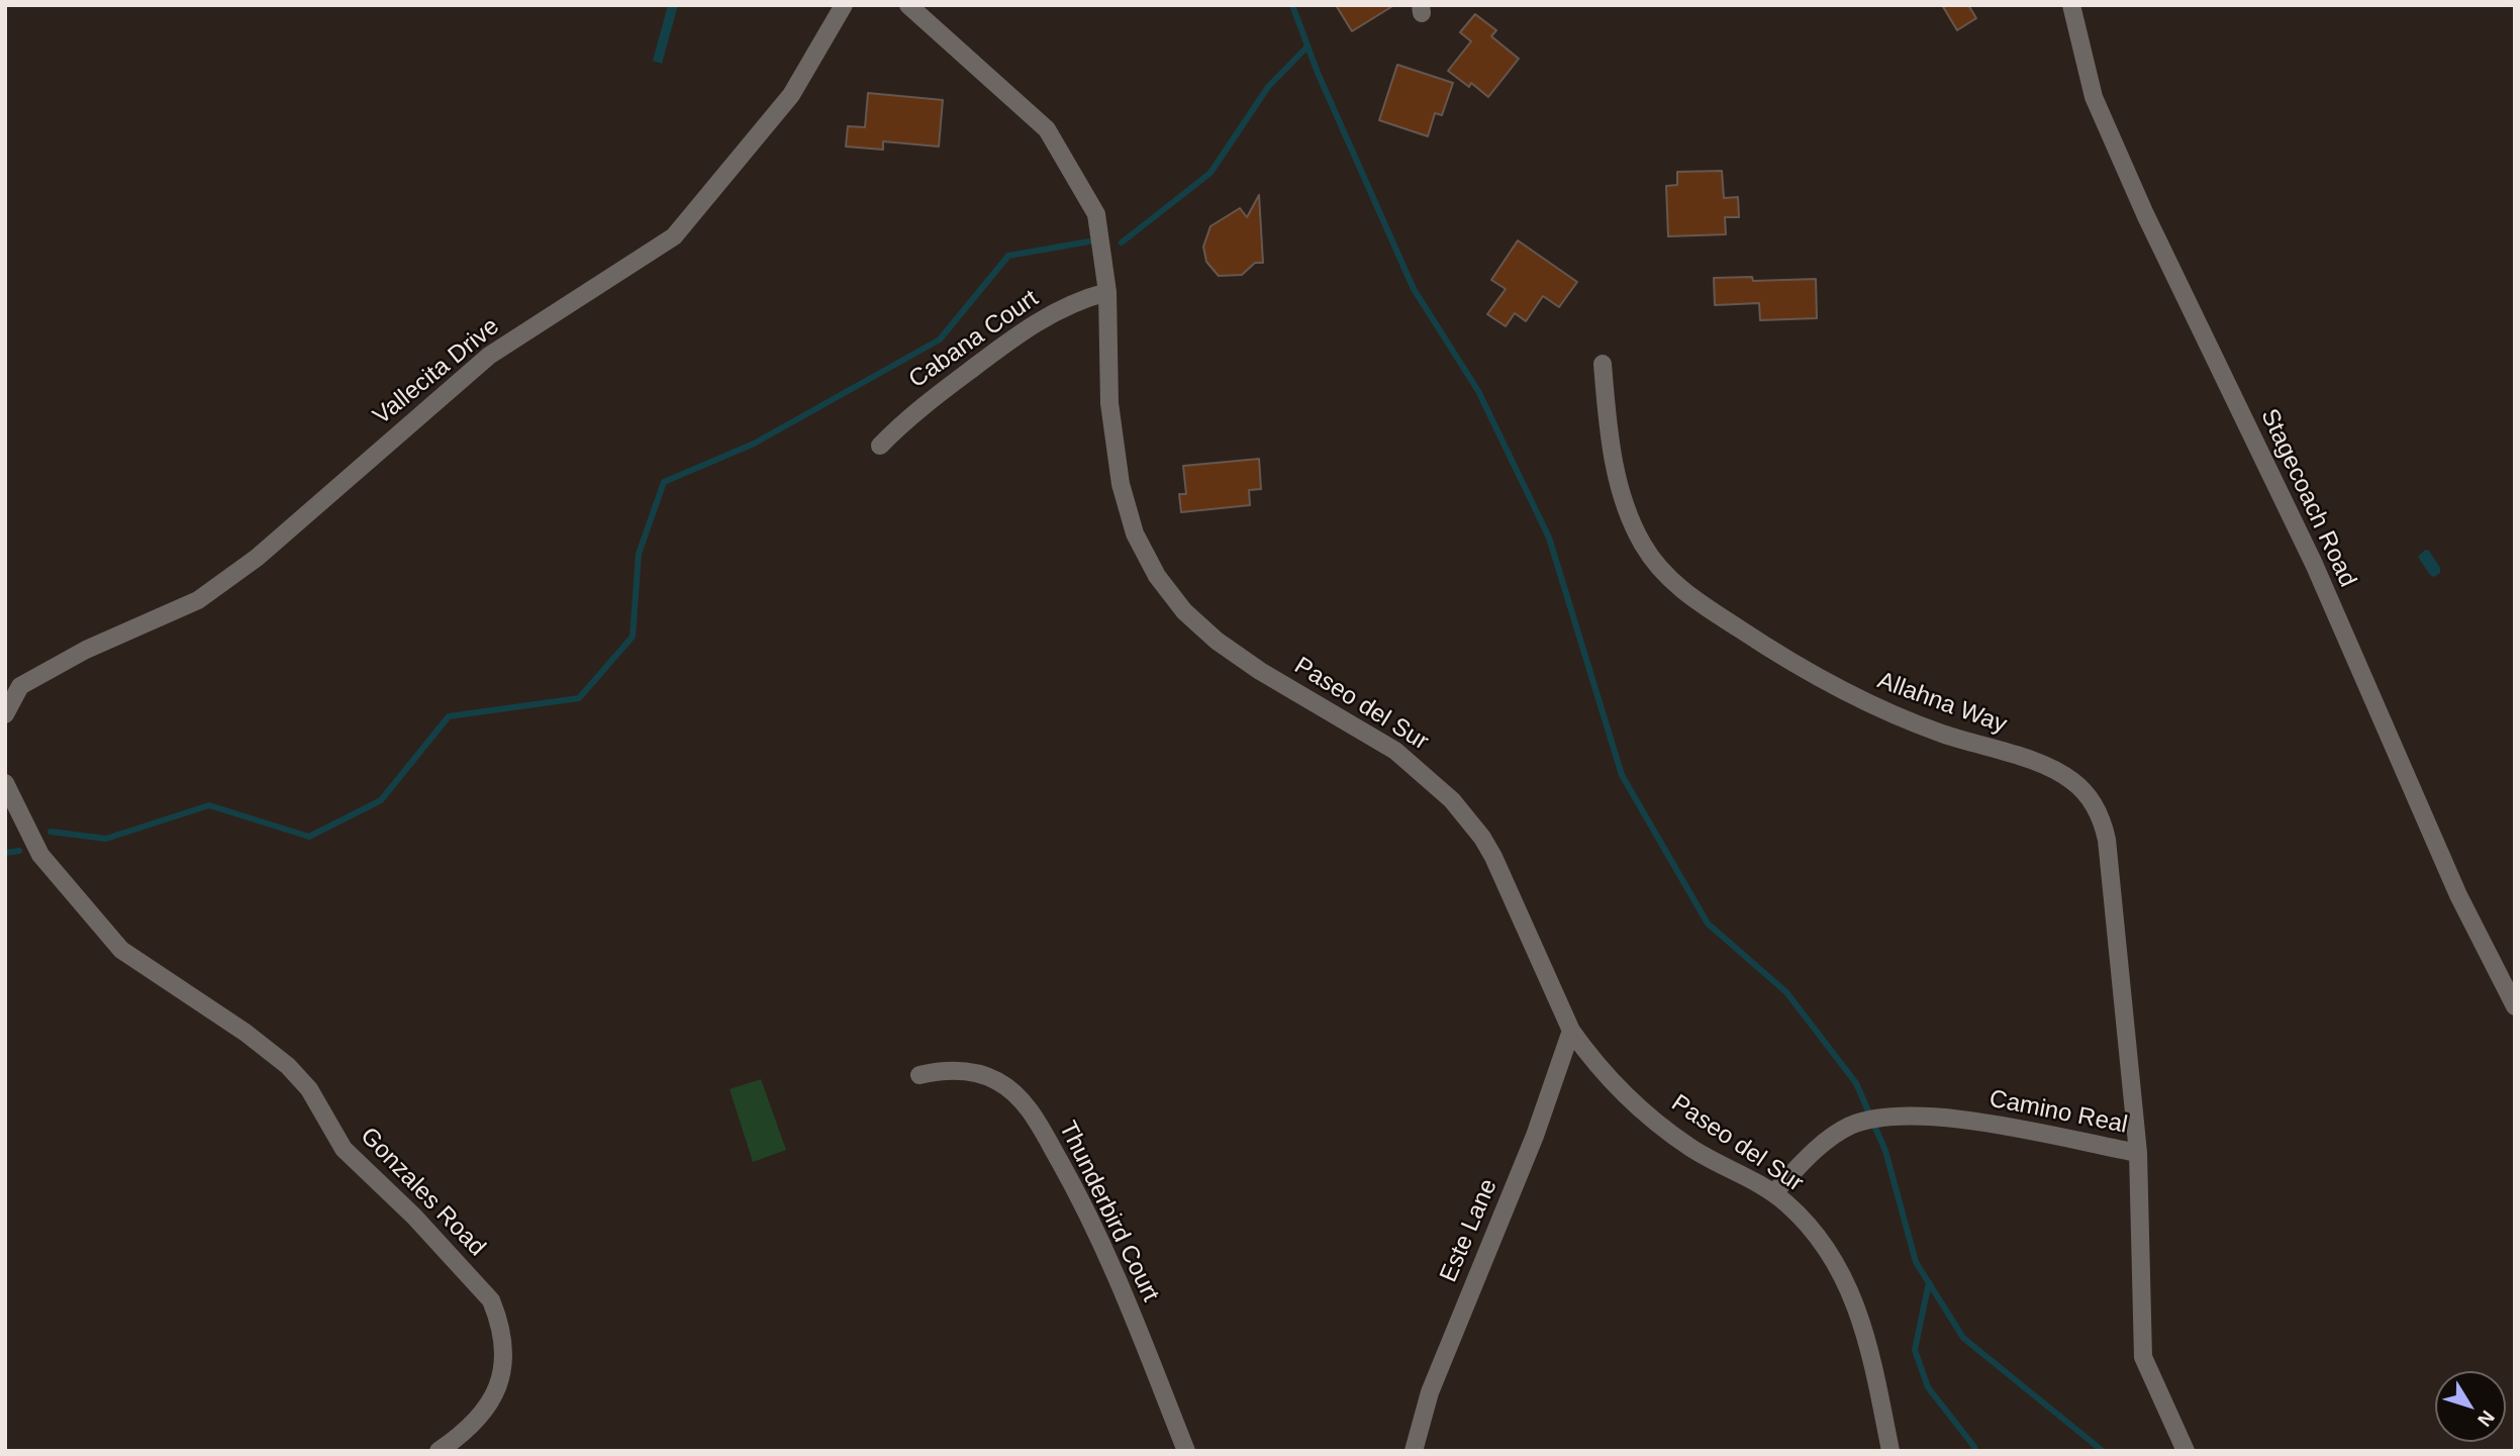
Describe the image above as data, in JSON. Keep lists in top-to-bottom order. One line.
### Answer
{"streets":{"street":["Cabana Court","Vallecita Drive","Stagecoach Road","Allahna Way","Paseo del Sur","Camino Real","Gonzales Road","Thunderbird Court","Este Lane"]},"crossings":[["Cabana Court","Paseo del Sur"],["Allahna Way","Camino Real"],["Paseo del Sur","Camino Real"],["Paseo del Sur","Este Lane"]],"north":"bottom right"}
